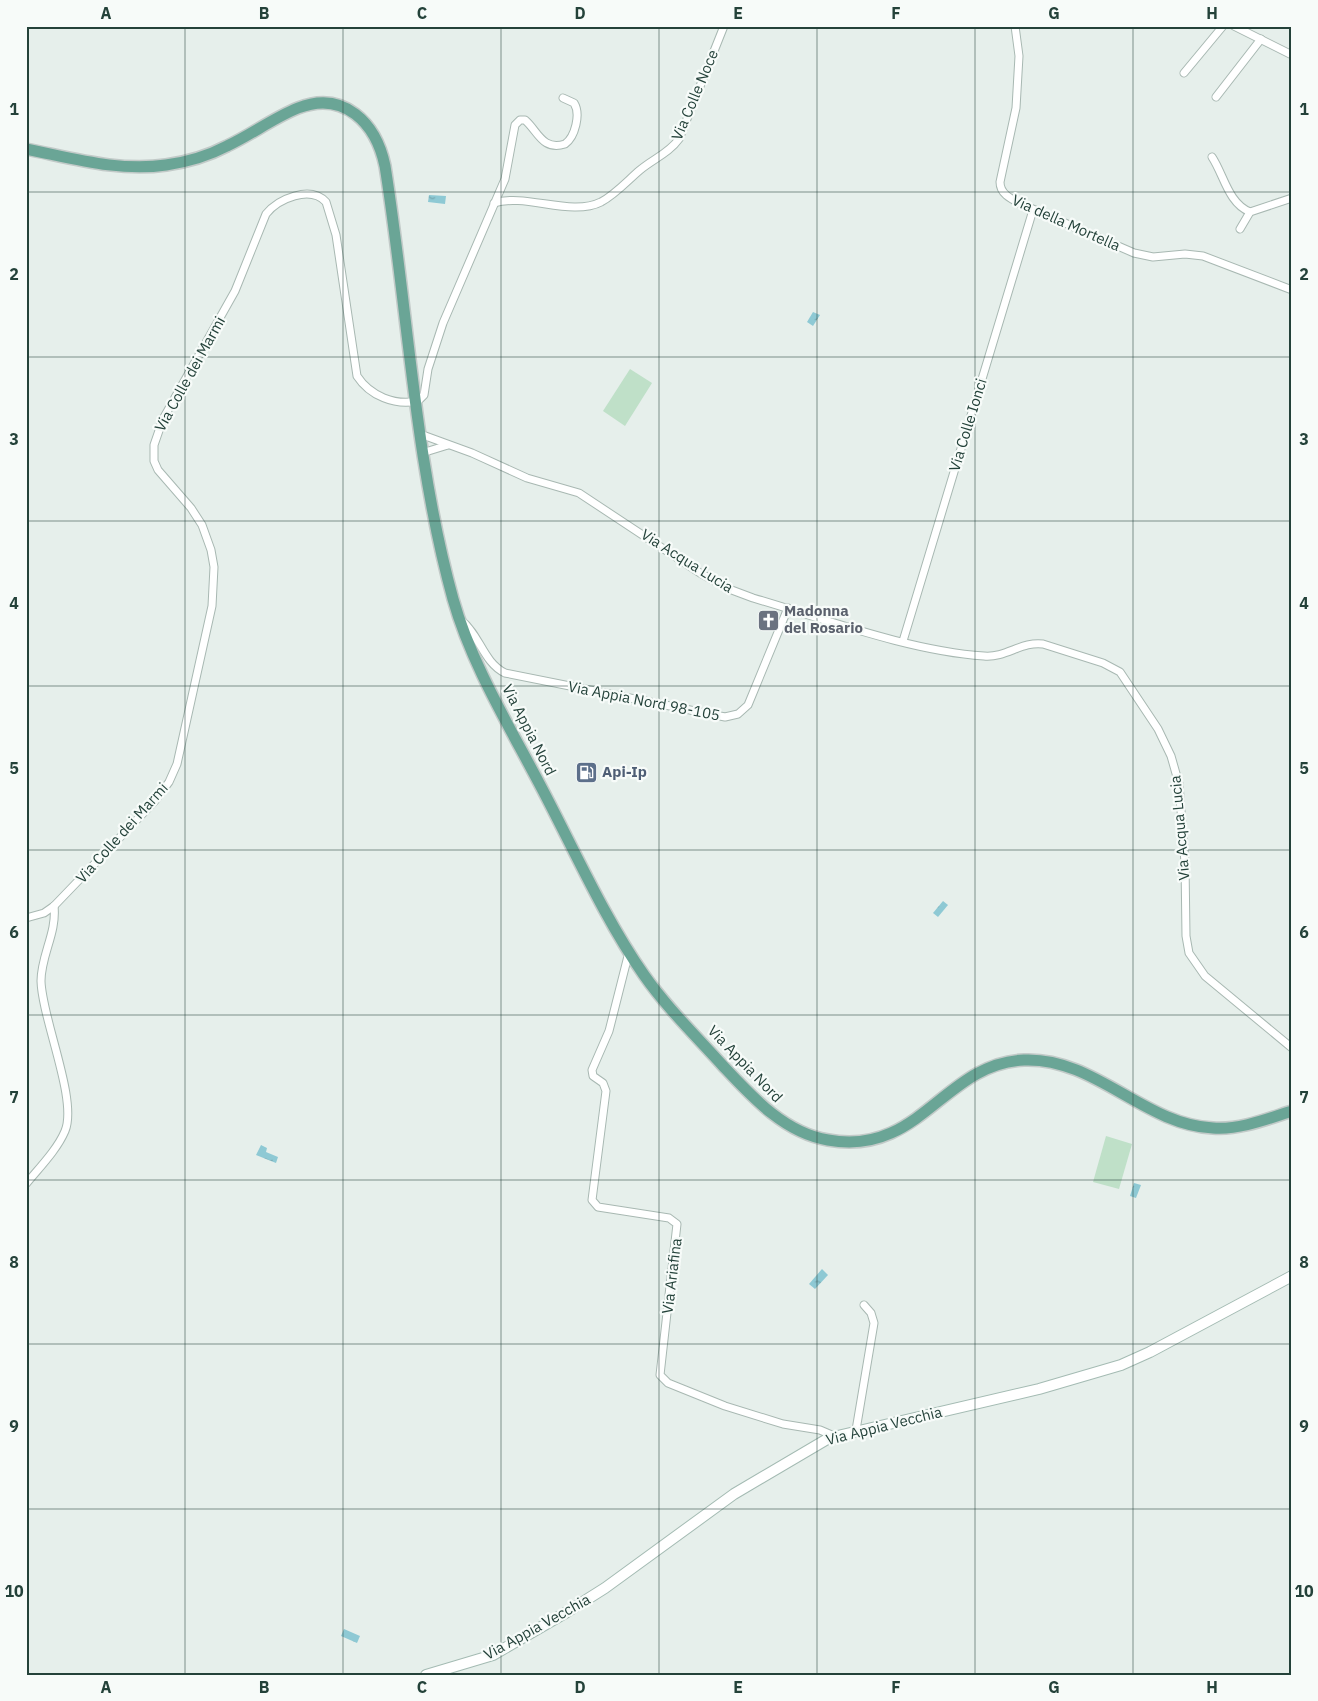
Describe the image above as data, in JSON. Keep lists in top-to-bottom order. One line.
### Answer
{"streets":{"main road":["Via Appia Nord","Via Appia Vecchia"],"street":["Via Colle Noce","Via della Mortella","Via Colle dei Marmi","Via Colle Ionci","Via Acqua Lucia","Via Appia Nord 98-105","Via Ariafina"]},"crossings":[["Via della Mortella","Via Colle Ionci"],["Via Colle dei Marmi","Via Appia Nord"],["Via Colle Ionci","Via Acqua Lucia"],["Via Acqua Lucia","Via Appia Nord 98-105"],["Via Acqua Lucia","Via Appia Nord"],["Via Appia Nord 98-105","Via Appia Nord"],["Via Appia Nord","Via Ariafina"],["Via Ariafina","Via Appia Vecchia"]],"places":{"church":["Madonna del Rosario"],"fuel station":["Api-Ip"]},"grid":{"columns":["A","B","C","D","E","F","G","H"],"rows":["1","2","3","4","5","6","7","8","9","10"]}}
